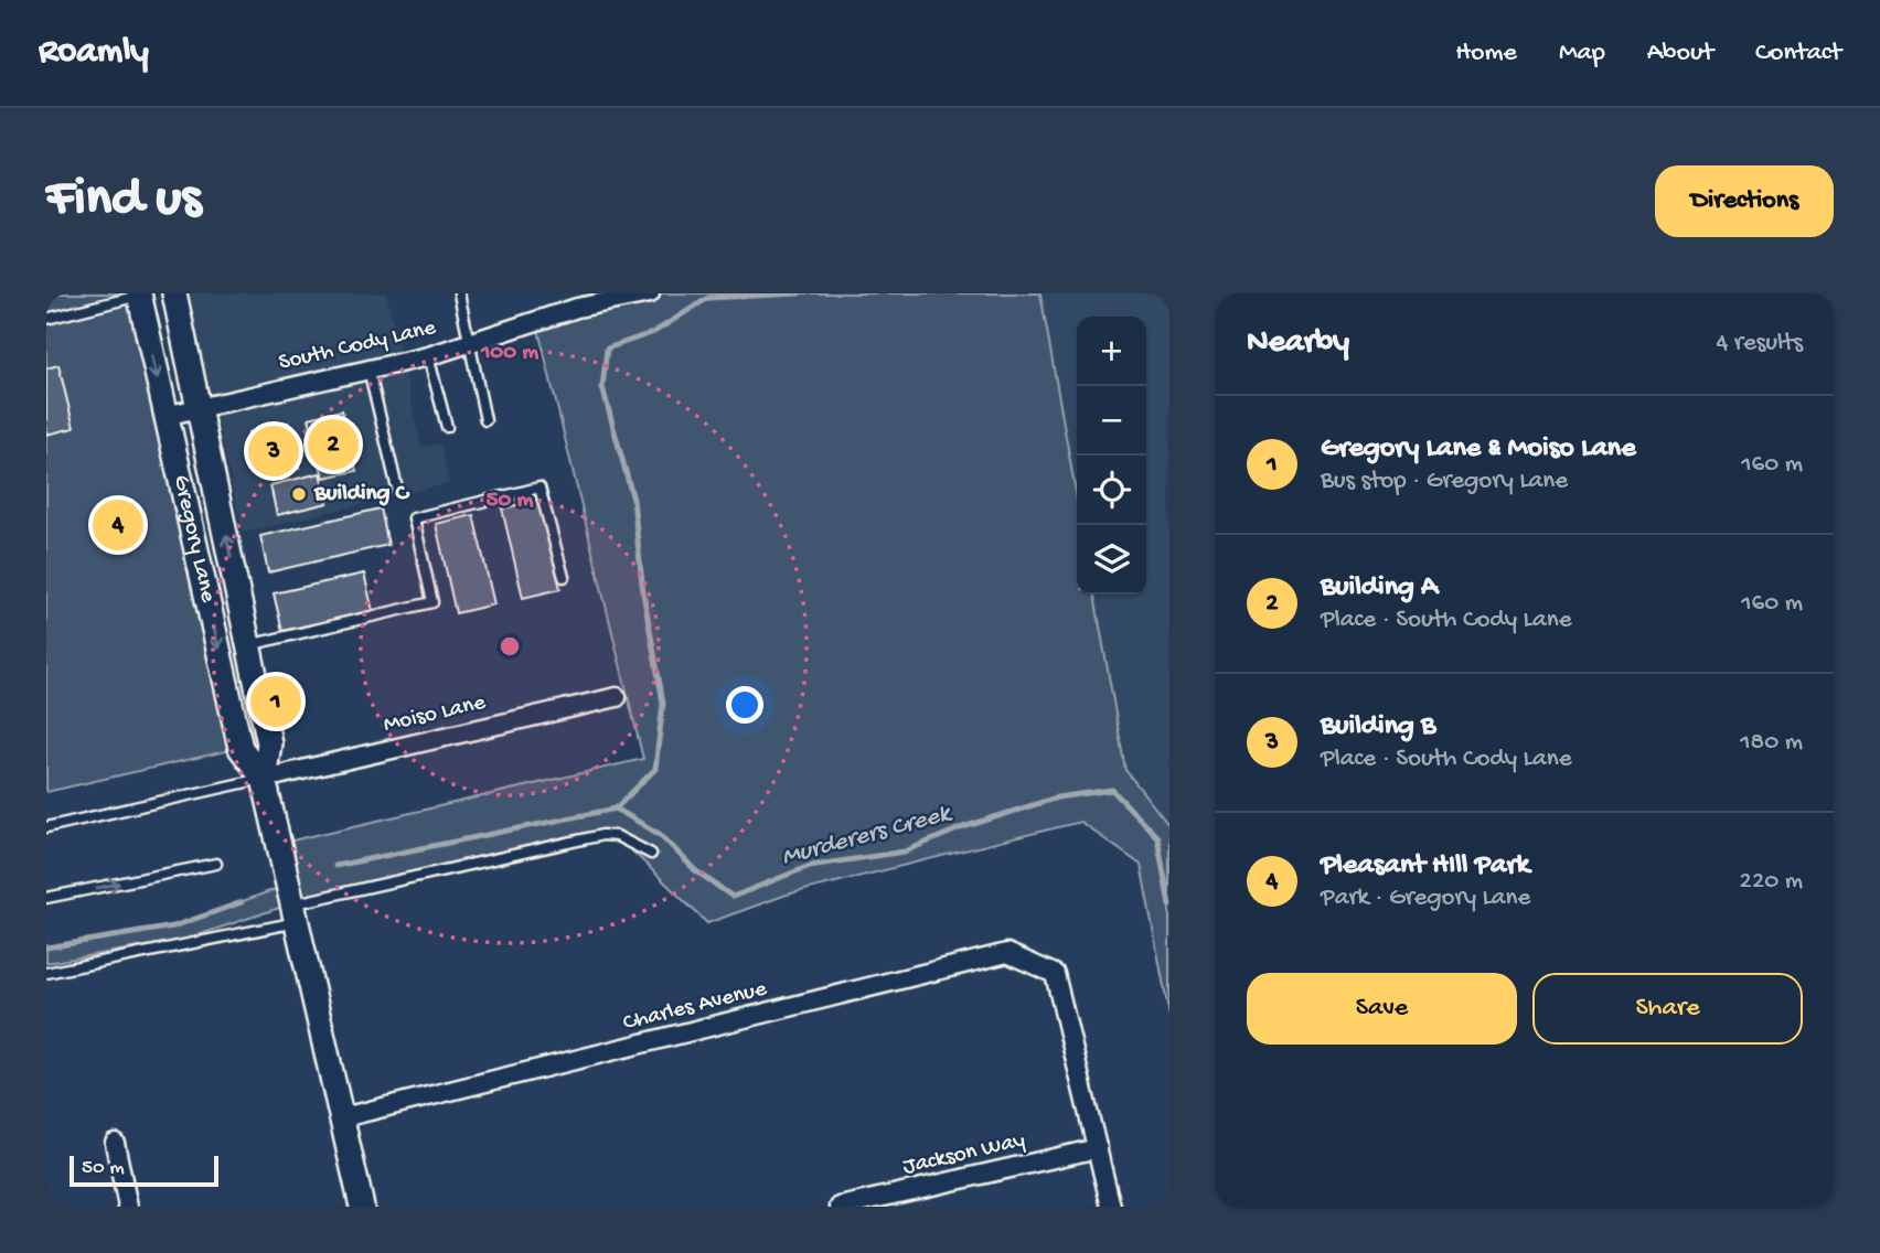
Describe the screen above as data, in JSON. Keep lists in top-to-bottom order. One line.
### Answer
{"streets":{"main road":["Gregory Lane"],"street":["South Cody Lane","Moiso Lane","Charles Avenue","Jackson Way"]},"crossings":[["South Cody Lane","Gregory Lane"],["Gregory Lane","Moiso Lane"],["Gregory Lane","Charles Avenue"],["Charles Avenue","Jackson Way"]],"water":["Murderers Creek"],"places":["Building C"],"scale_bar":"50 m","page":{"header":"Roamly","nav":["Home","Map","About","Contact"],"buttons":["Directions",["Save","Share"]],"title":"Find us","heading":["Nearby","4 results"],"map_buttons":["+","−"],"list":[{"mark":"1","name":"Gregory Lane & Moiso Lane","note":"Bus stop · Gregory Lane","value":"160 m"},{"mark":"2","name":"Building A","note":"Place · South Cody Lane","value":"160 m"},{"mark":"3","name":"Building B","note":"Place · South Cody Lane","value":"180 m"},{"mark":"4","name":"Pleasant HIll Park","note":"Park · Gregory Lane","value":"220 m"}],"pins":["2","3","4","1"],"scale":"50 m"},"rings":["100 m","50 m"]}
